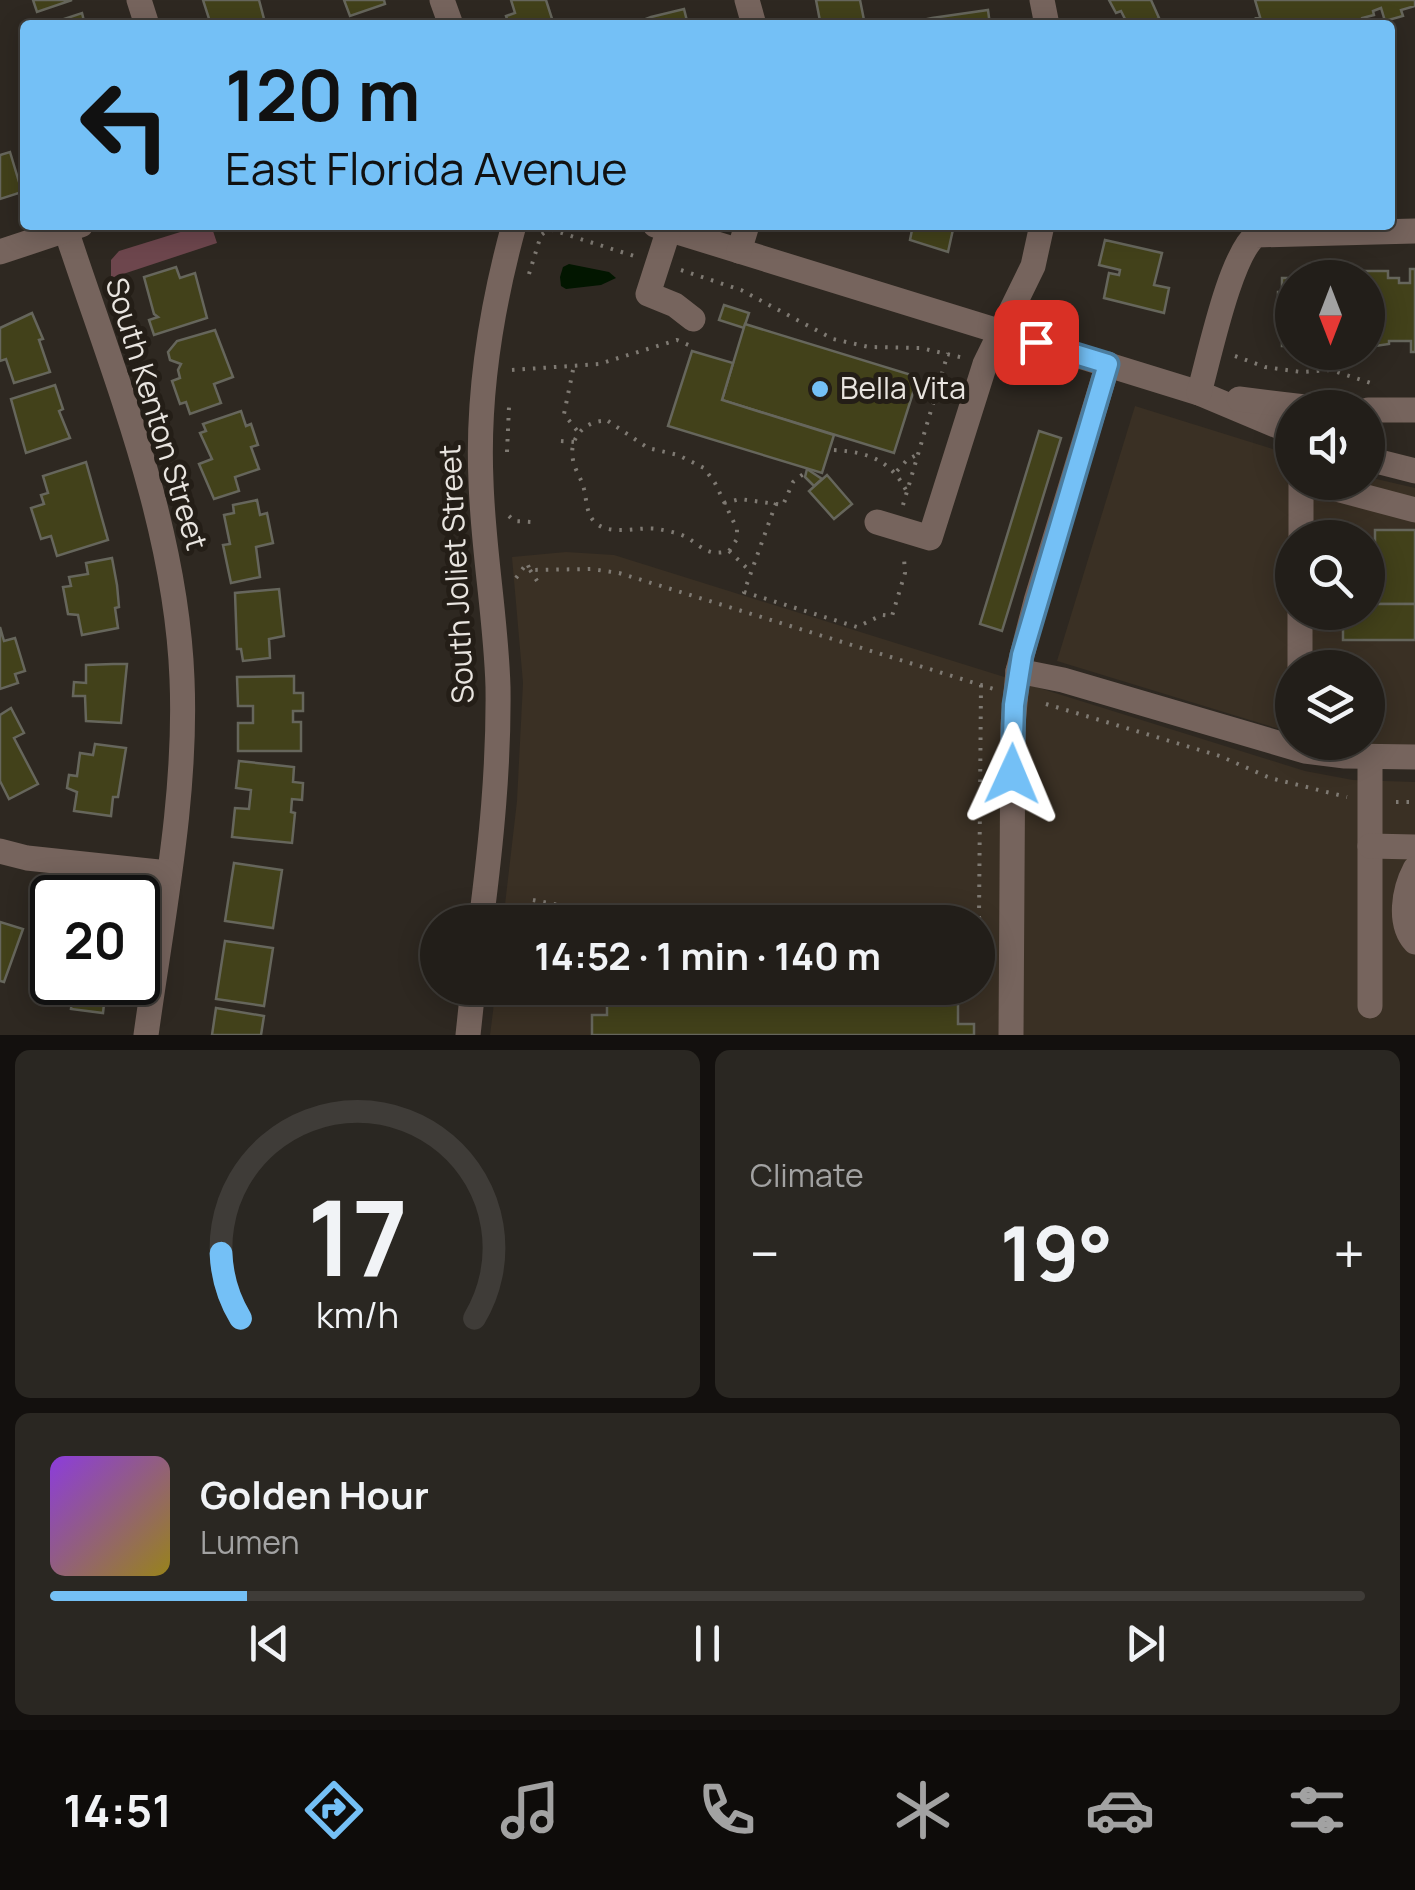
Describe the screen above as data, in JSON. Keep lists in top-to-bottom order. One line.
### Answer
{"streets":{"street":["South Kenton Street","South Joliet Street"]},"places":["Bella Vita"],"north":"bottom","page":{"turn":["120 m","East Florida Avenue"],"limit":"20","trip":"14:52 · 1 min · 140 m","tile":"Climate","heat":["−","19°","+"],"song":["Golden Hour","Lumen"],"tabs":"14:51","gauge":["17","km/h"]}}
